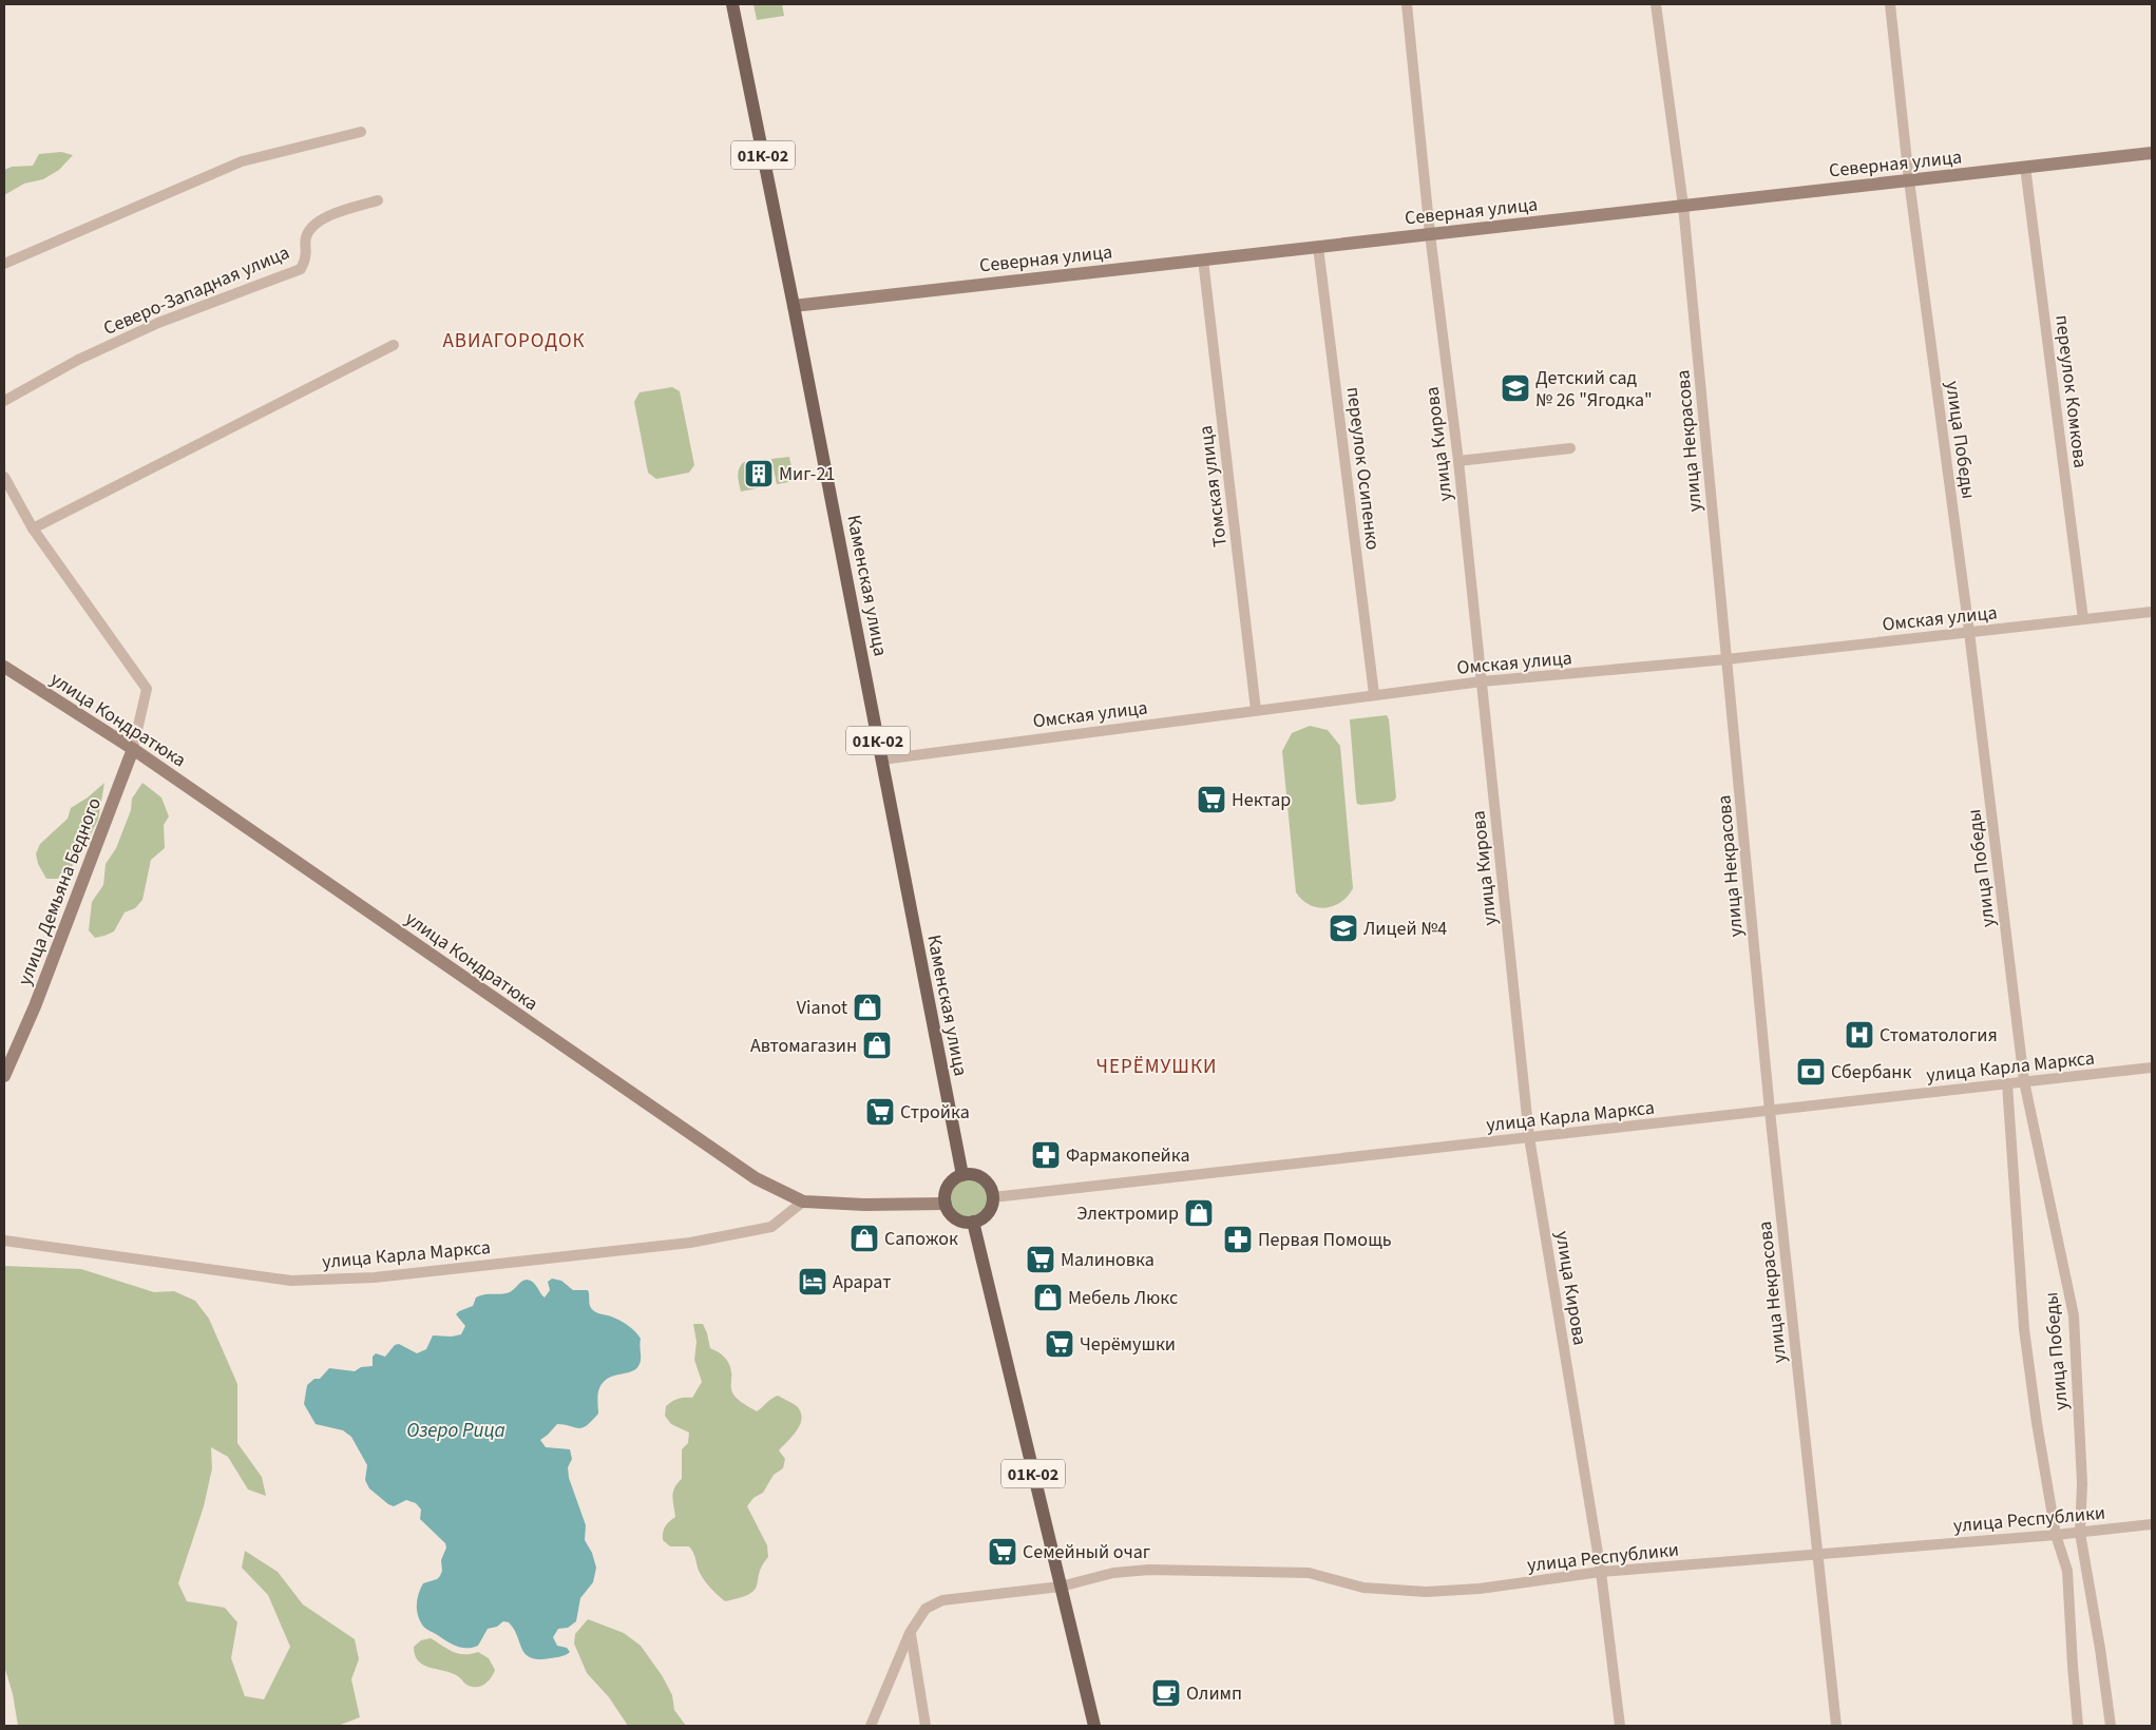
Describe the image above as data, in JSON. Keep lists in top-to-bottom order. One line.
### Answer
{"streets":{"main road":["01К-02","Каменская улица"],"street":["Северная улица","Северо-Западная улица","переулок Комкова","улица Победы","улица Некрасова","улица Кирова","переулок Осипенко","Томская улица","Омская улица","улица Кондратюка","улица Демьяна Бедного","улица Карла Маркса","улица Республики"]},"crossings":[["01К-02","Каменская улица"],["01К-02","улица Кондратюка"],["01К-02","улица Карла Маркса"],["01К-02","улица Республики"],["Северная улица","переулок Комкова"],["Северная улица","улица Победы"],["Северная улица","улица Некрасова"],["Северная улица","улица Кирова"],["Северная улица","переулок Осипенко"],["Северная улица","Томская улица"],["Северная улица","Каменская улица"],["переулок Комкова","Омская улица"],["улица Победы","Омская улица"],["улица Победы","улица Карла Маркса"],["улица Победы","улица Республики"],["улица Некрасова","Омская улица"],["улица Некрасова","улица Карла Маркса"],["улица Некрасова","улица Республики"],["улица Кирова","Омская улица"],["улица Кирова","улица Карла Маркса"],["улица Кирова","улица Республики"],["переулок Осипенко","Омская улица"],["Томская улица","Омская улица"],["Каменская улица","Омская улица"],["Каменская улица","улица Кондратюка"],["Каменская улица","улица Карла Маркса"],["улица Кондратюка","улица Демьяна Бедного"],["улица Кондратюка","улица Карла Маркса"]],"districts":["АВИАГОРОДОК","ЧЕРЁМУШКИ"],"water":["Озеро Рица"],"places":{"school or university":["Детский сад № 26 \"Ягодка\"","Лицей №4"],"building":["Миг-21"],"supermarket":["Нектар","Стройка","Малиновка","Черёмушки","Семейный очаг"],"shop":["Vianot","Автомагазин","Электромир","Сапожок","Мебель Люкс"],"hospital":["Стоматология"],"bank":["Сбербанк"],"pharmacy":["Фармакопейка","Первая Помощь"],"hotel":["Арарат"],"cafe":["Олимп"]}}
